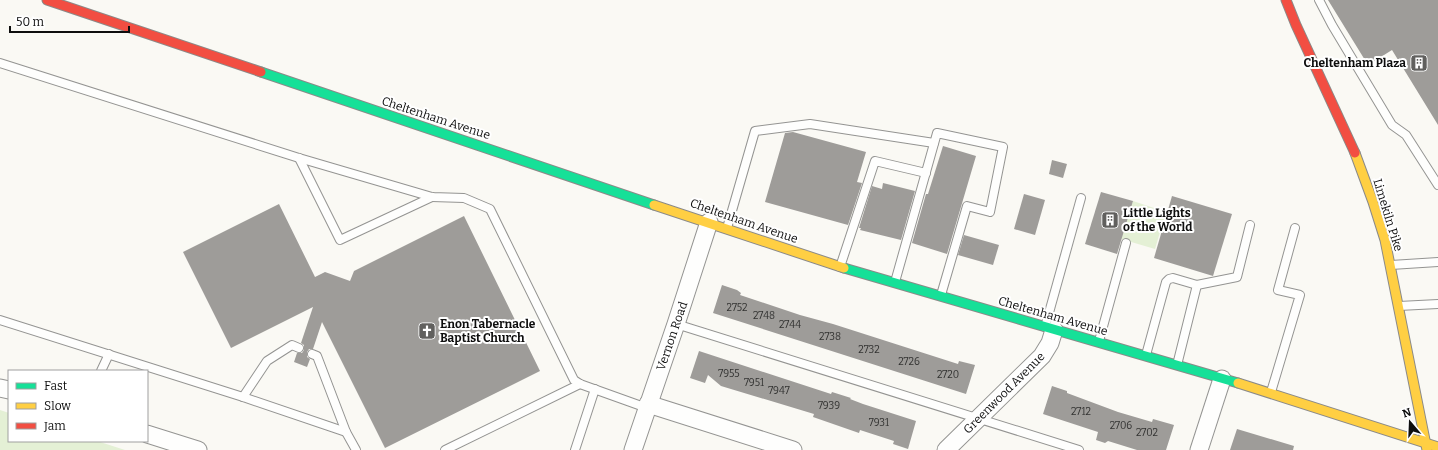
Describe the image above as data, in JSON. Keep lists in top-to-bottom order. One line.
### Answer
{"streets":{"main road":["Cheltenham Avenue","Limekiln Pike"],"street":["Vernon Road","Greenwood Avenue"]},"crossings":[["Cheltenham Avenue","Limekiln Pike"],["Cheltenham Avenue","Vernon Road"],["Cheltenham Avenue","Greenwood Avenue"]],"places":{"building":["Cheltenham Plaza","Little Lights of the World"],"church":["Enon Tabernacle Baptist Church"]},"house_numbers":["2752","2748","2744","2738","2732","2726","7955","2720","7951","7947","7939","2712","7931","2706","2702"],"legend":["Fast","Slow","Jam"],"scale_bar":"50 m","north":"top"}
